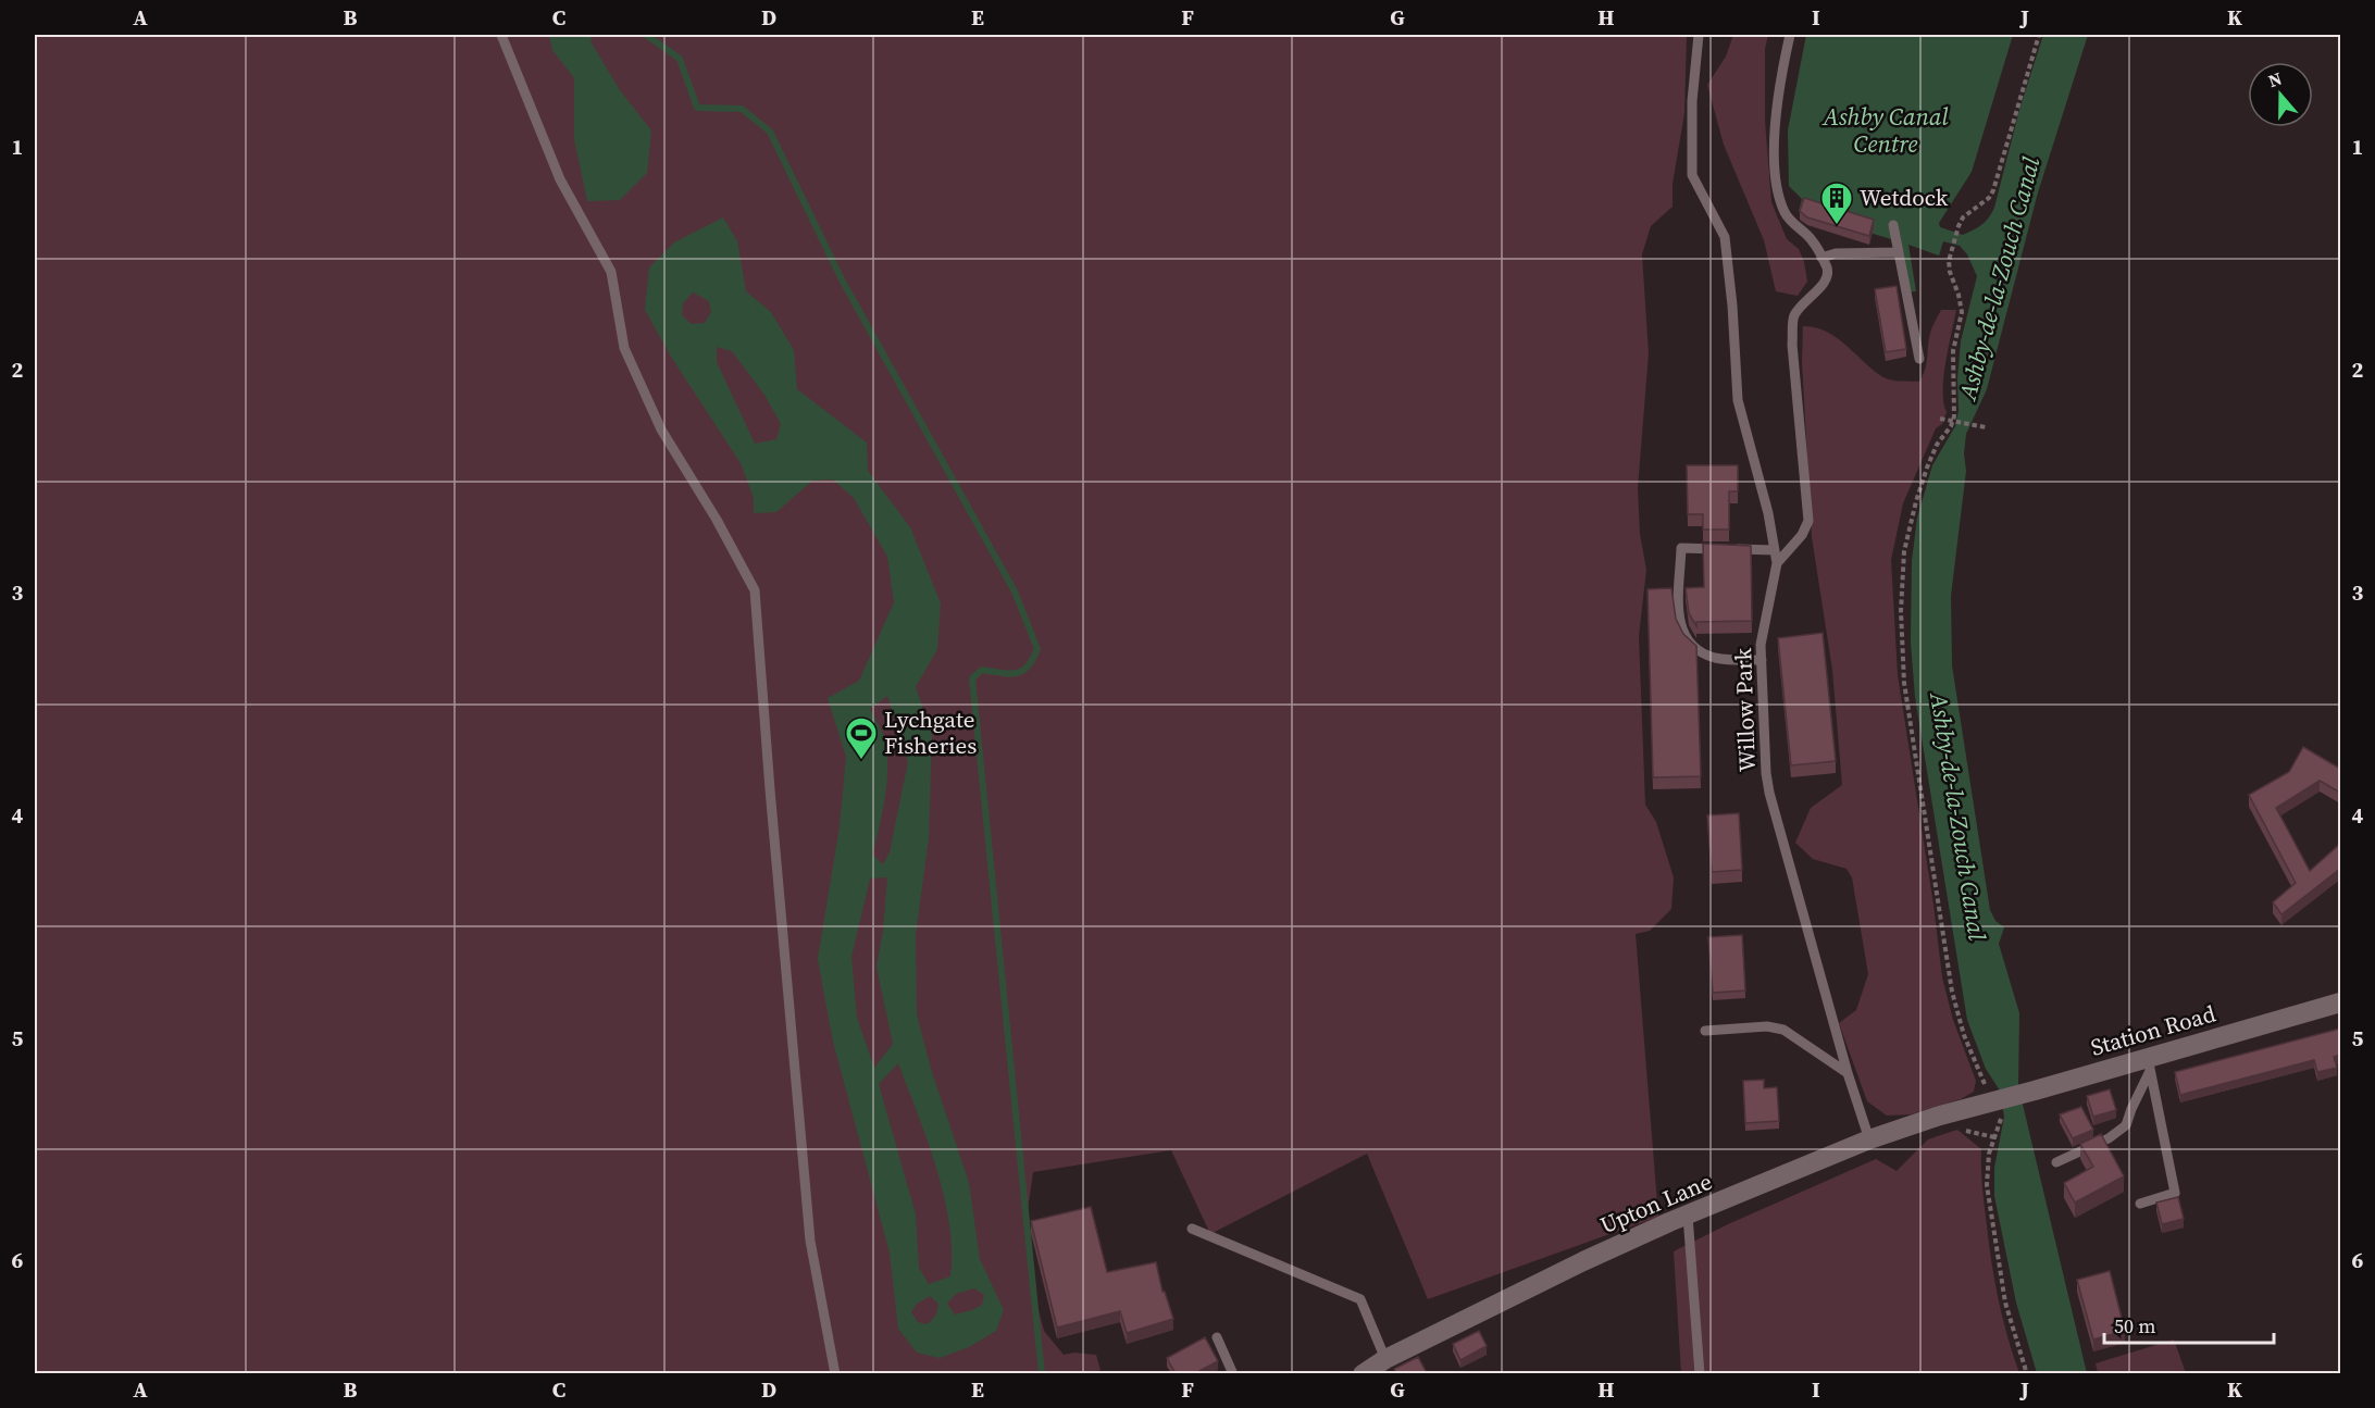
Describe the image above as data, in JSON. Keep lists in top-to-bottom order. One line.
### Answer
{"streets":{"street":["Station Road","Upton Lane"],"lane":["Willow Park"]},"crossings":[["Willow Park","Upton Lane"],["Station Road","Upton Lane"]],"water":["Ashby Canal Centre","Ashby-de-la-Zouch Canal"],"places":{"building":["Wetdock"],"sports":["Lychgate Fisheries"]},"scale_bar":"50 m","north":"top","grid":{"columns":["A","B","C","D","E","F","G","H","I","J","K"],"rows":["1","2","3","4","5","6"]}}
